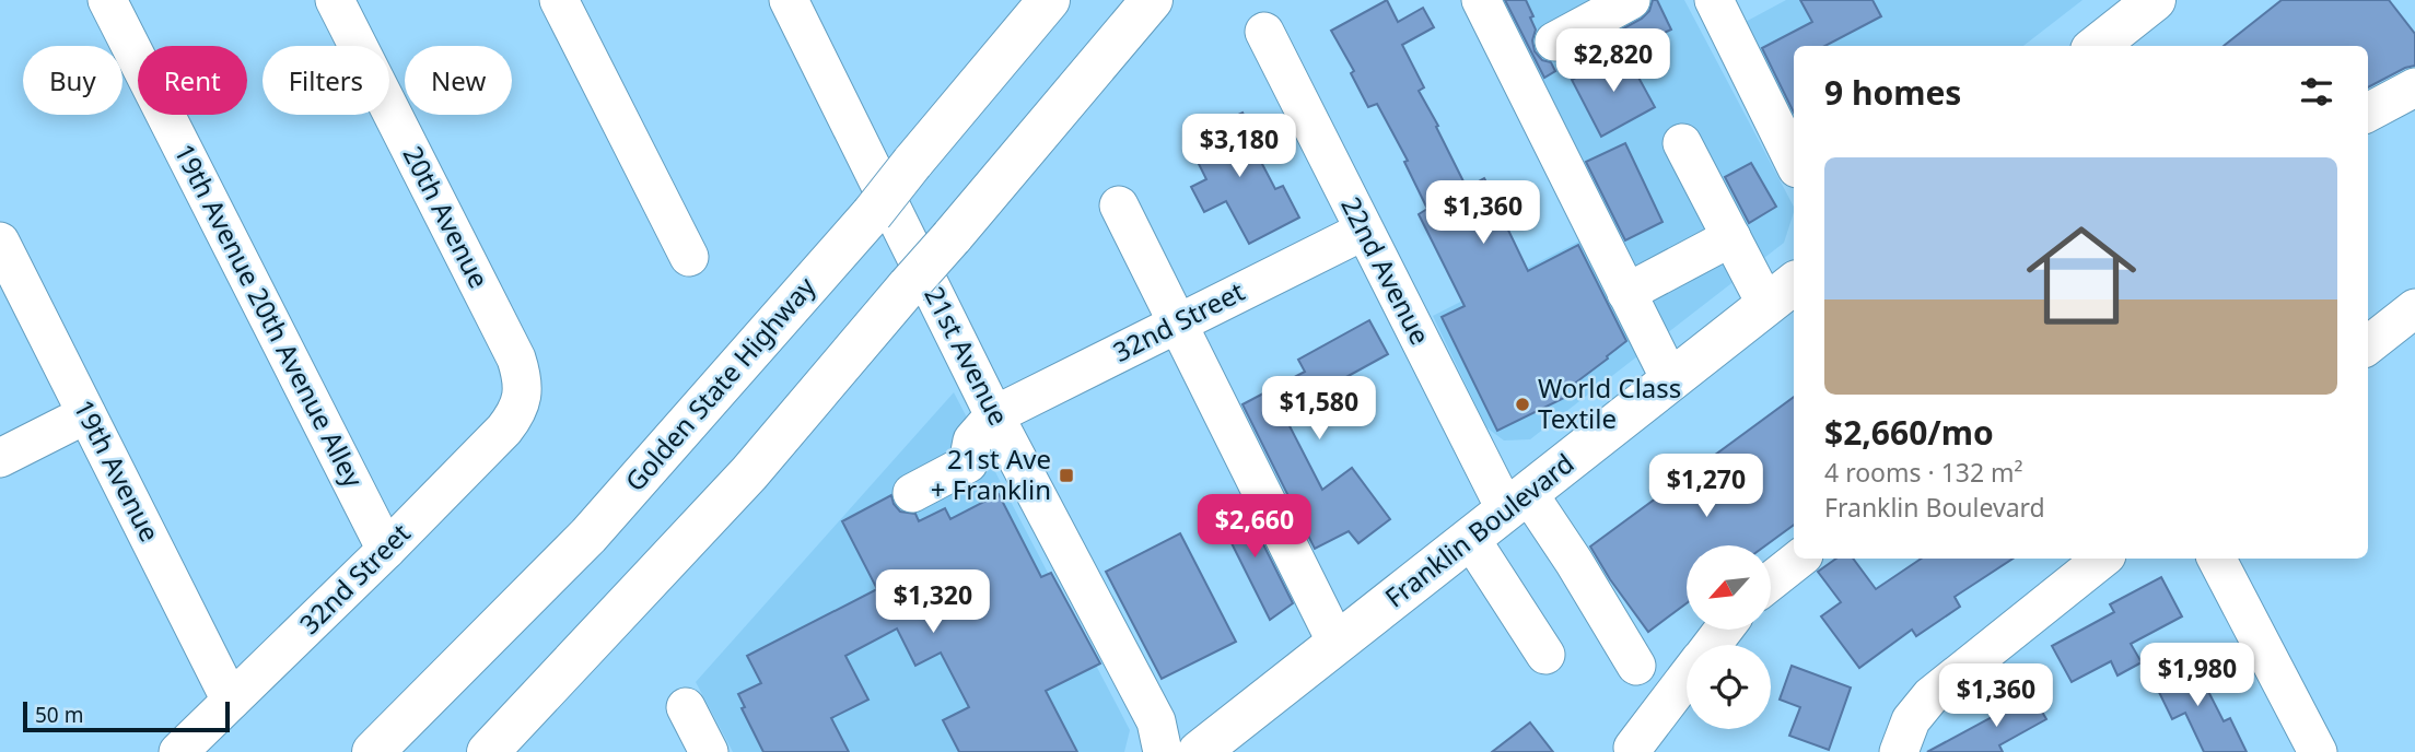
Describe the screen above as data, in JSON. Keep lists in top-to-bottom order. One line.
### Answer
{"streets":{"main road":["Golden State Highway","Franklin Boulevard"],"street":["20th Avenue","22nd Avenue","19th Avenue 20th Avenue Alley","32nd Street","21st Avenue","19th Avenue"]},"crossings":[["20th Avenue","32nd Street"],["22nd Avenue","32nd Street"],["22nd Avenue","Franklin Boulevard"],["19th Avenue 20th Avenue Alley","32nd Street"],["32nd Street","21st Avenue"],["32nd Street","19th Avenue"]],"places":{"other":["World Class Textile"],"transit":["21st Ave + Franklin"]},"scale_bar":"50 m","north":"bottom left","page":{"price":["$2,820","$3,180","$1,360","$1,580","$1,270","$2,660","$1,320","$1,980","$1,360"],"chip":["Buy","Rent","Filters","New"],"heading":"9 homes","list":[{"name":"$2,660/mo","note":"4 rooms · 132 m² · Franklin Boulevard"}],"scale":"50 m"}}
